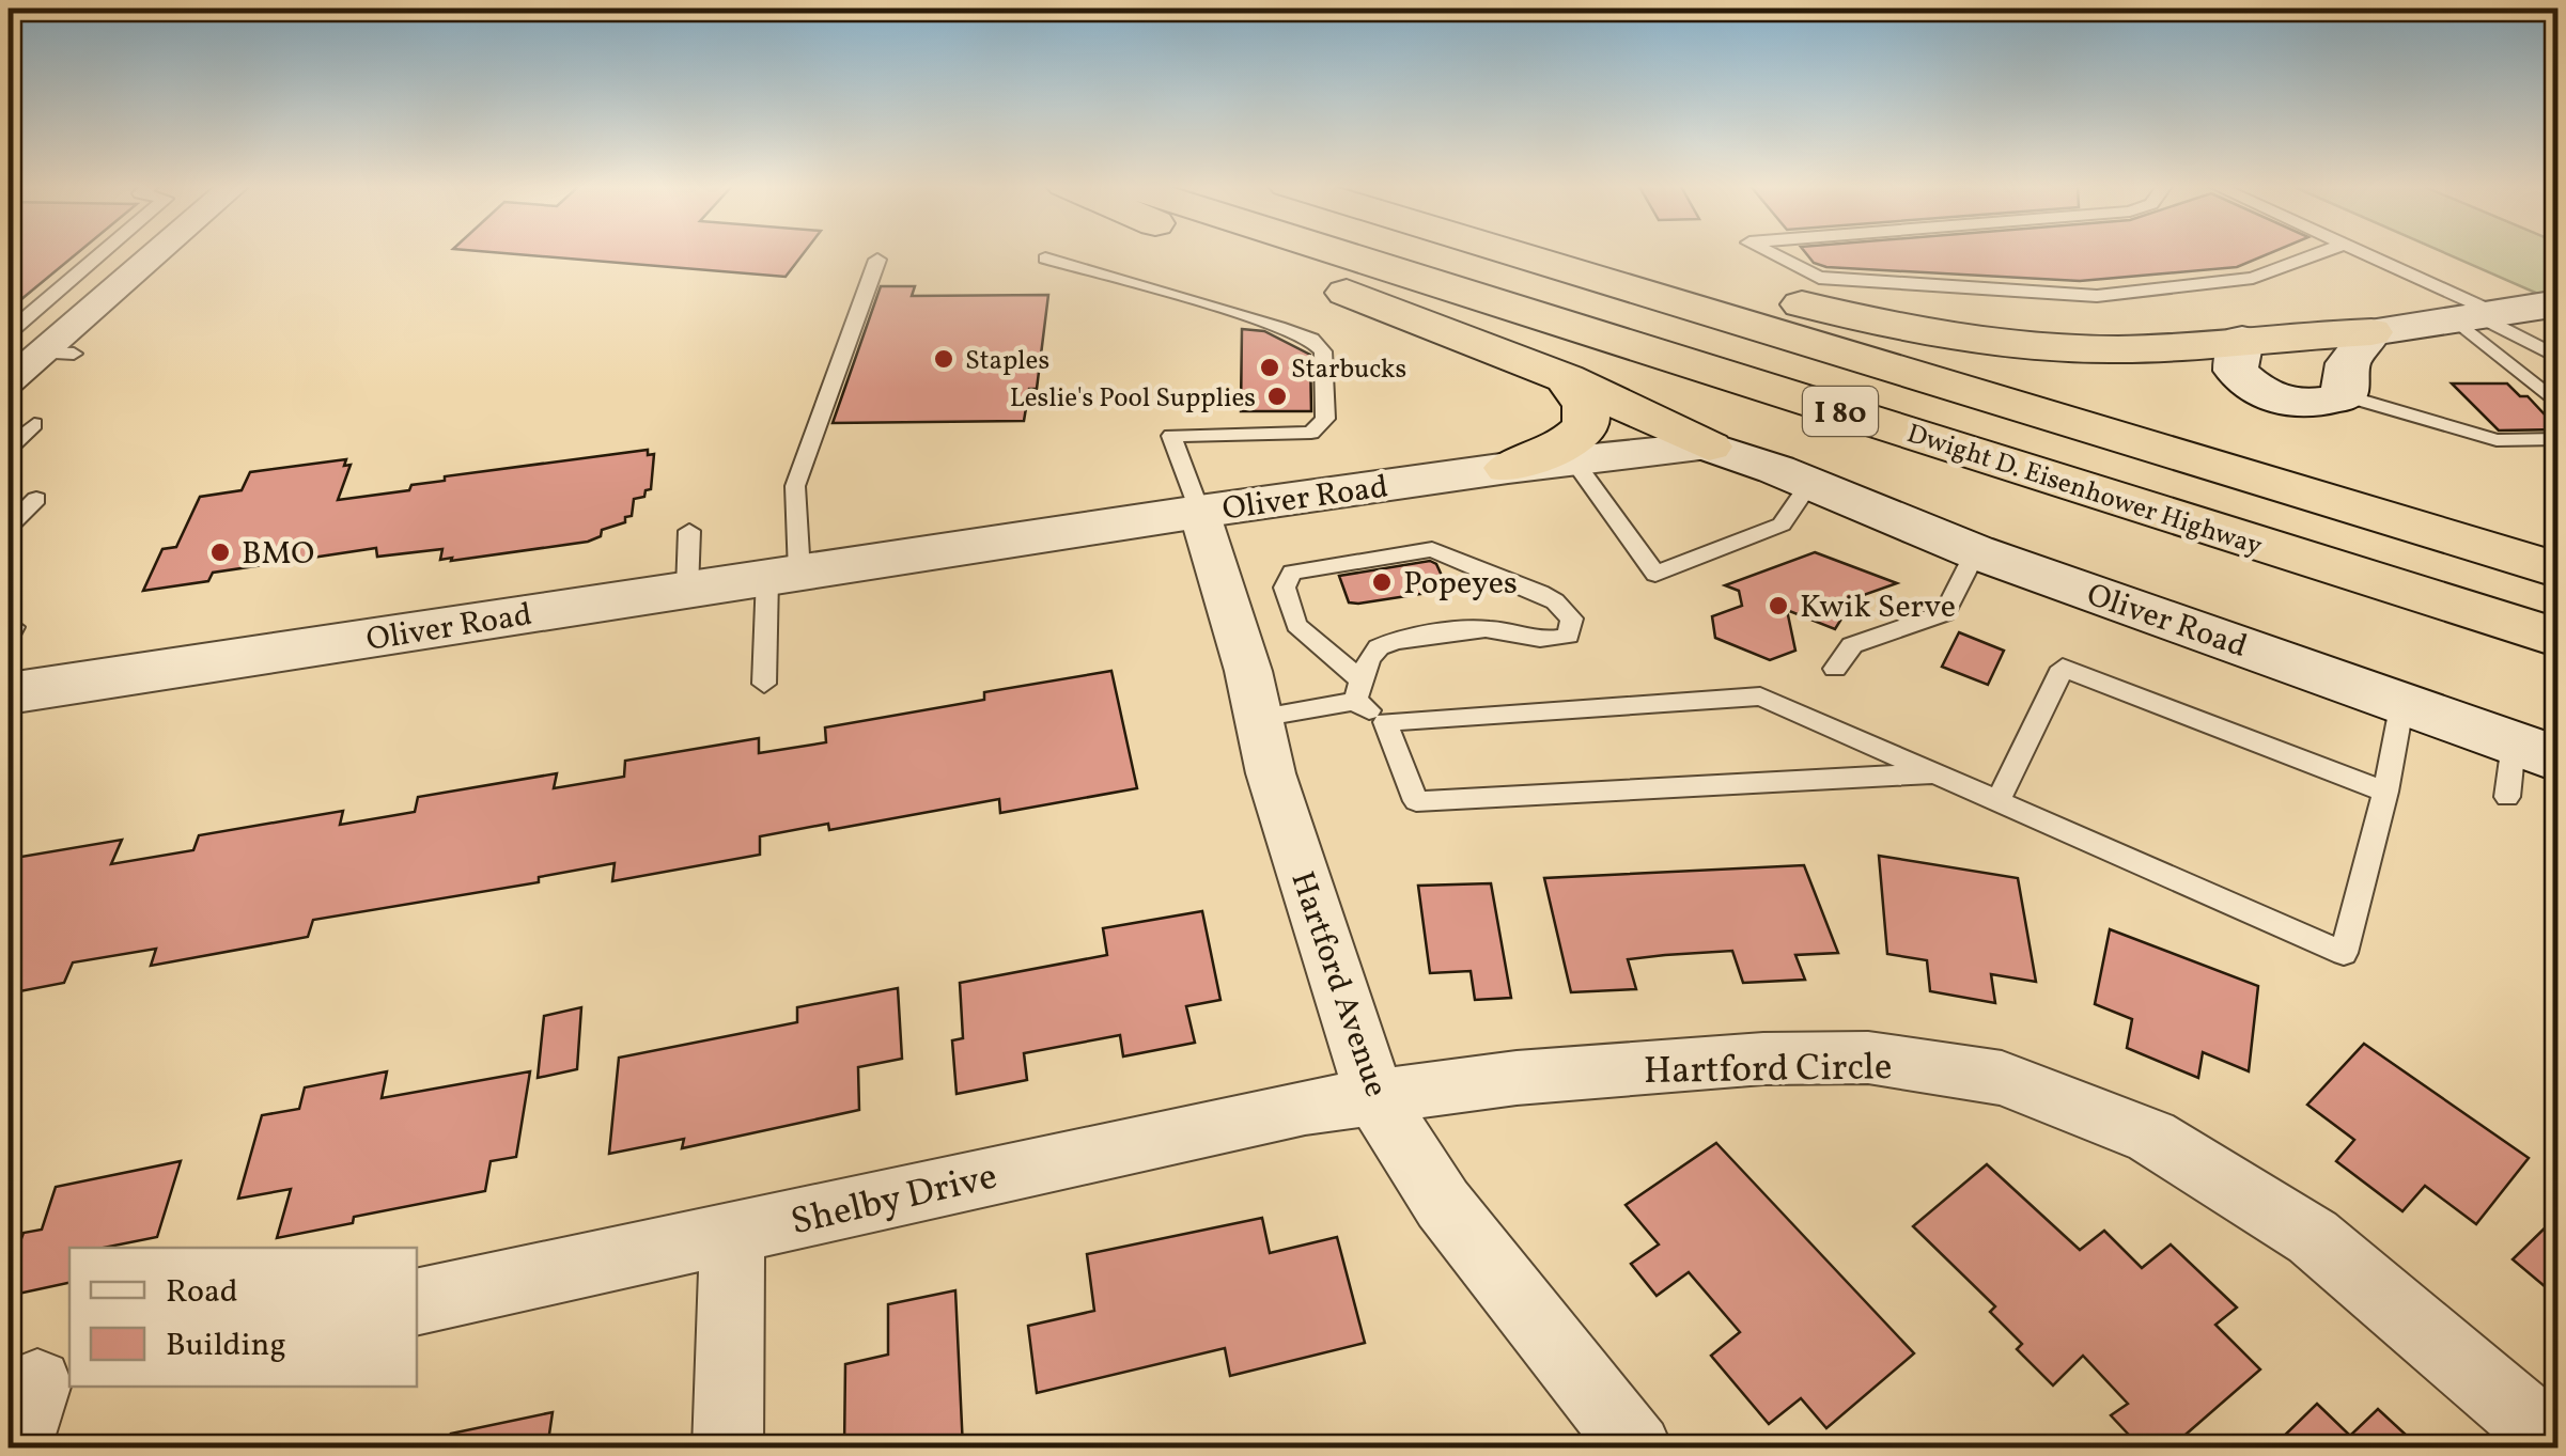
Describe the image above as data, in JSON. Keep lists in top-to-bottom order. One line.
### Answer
{"streets":{"highway":["I 80","Dwight D. Eisenhower Highway"],"street":["Oliver Road","Hartford Avenue","Hartford Circle","Shelby Drive"]},"crossings":[["Oliver Road","Hartford Avenue"],["Hartford Avenue","Hartford Circle"],["Hartford Avenue","Shelby Drive"],["Hartford Circle","Shelby Drive"]],"places":["Staples","Starbucks","Leslie's Pool Supplies","BMO","Popeyes","Kwik Serve"],"legend":["Road","Building"]}
